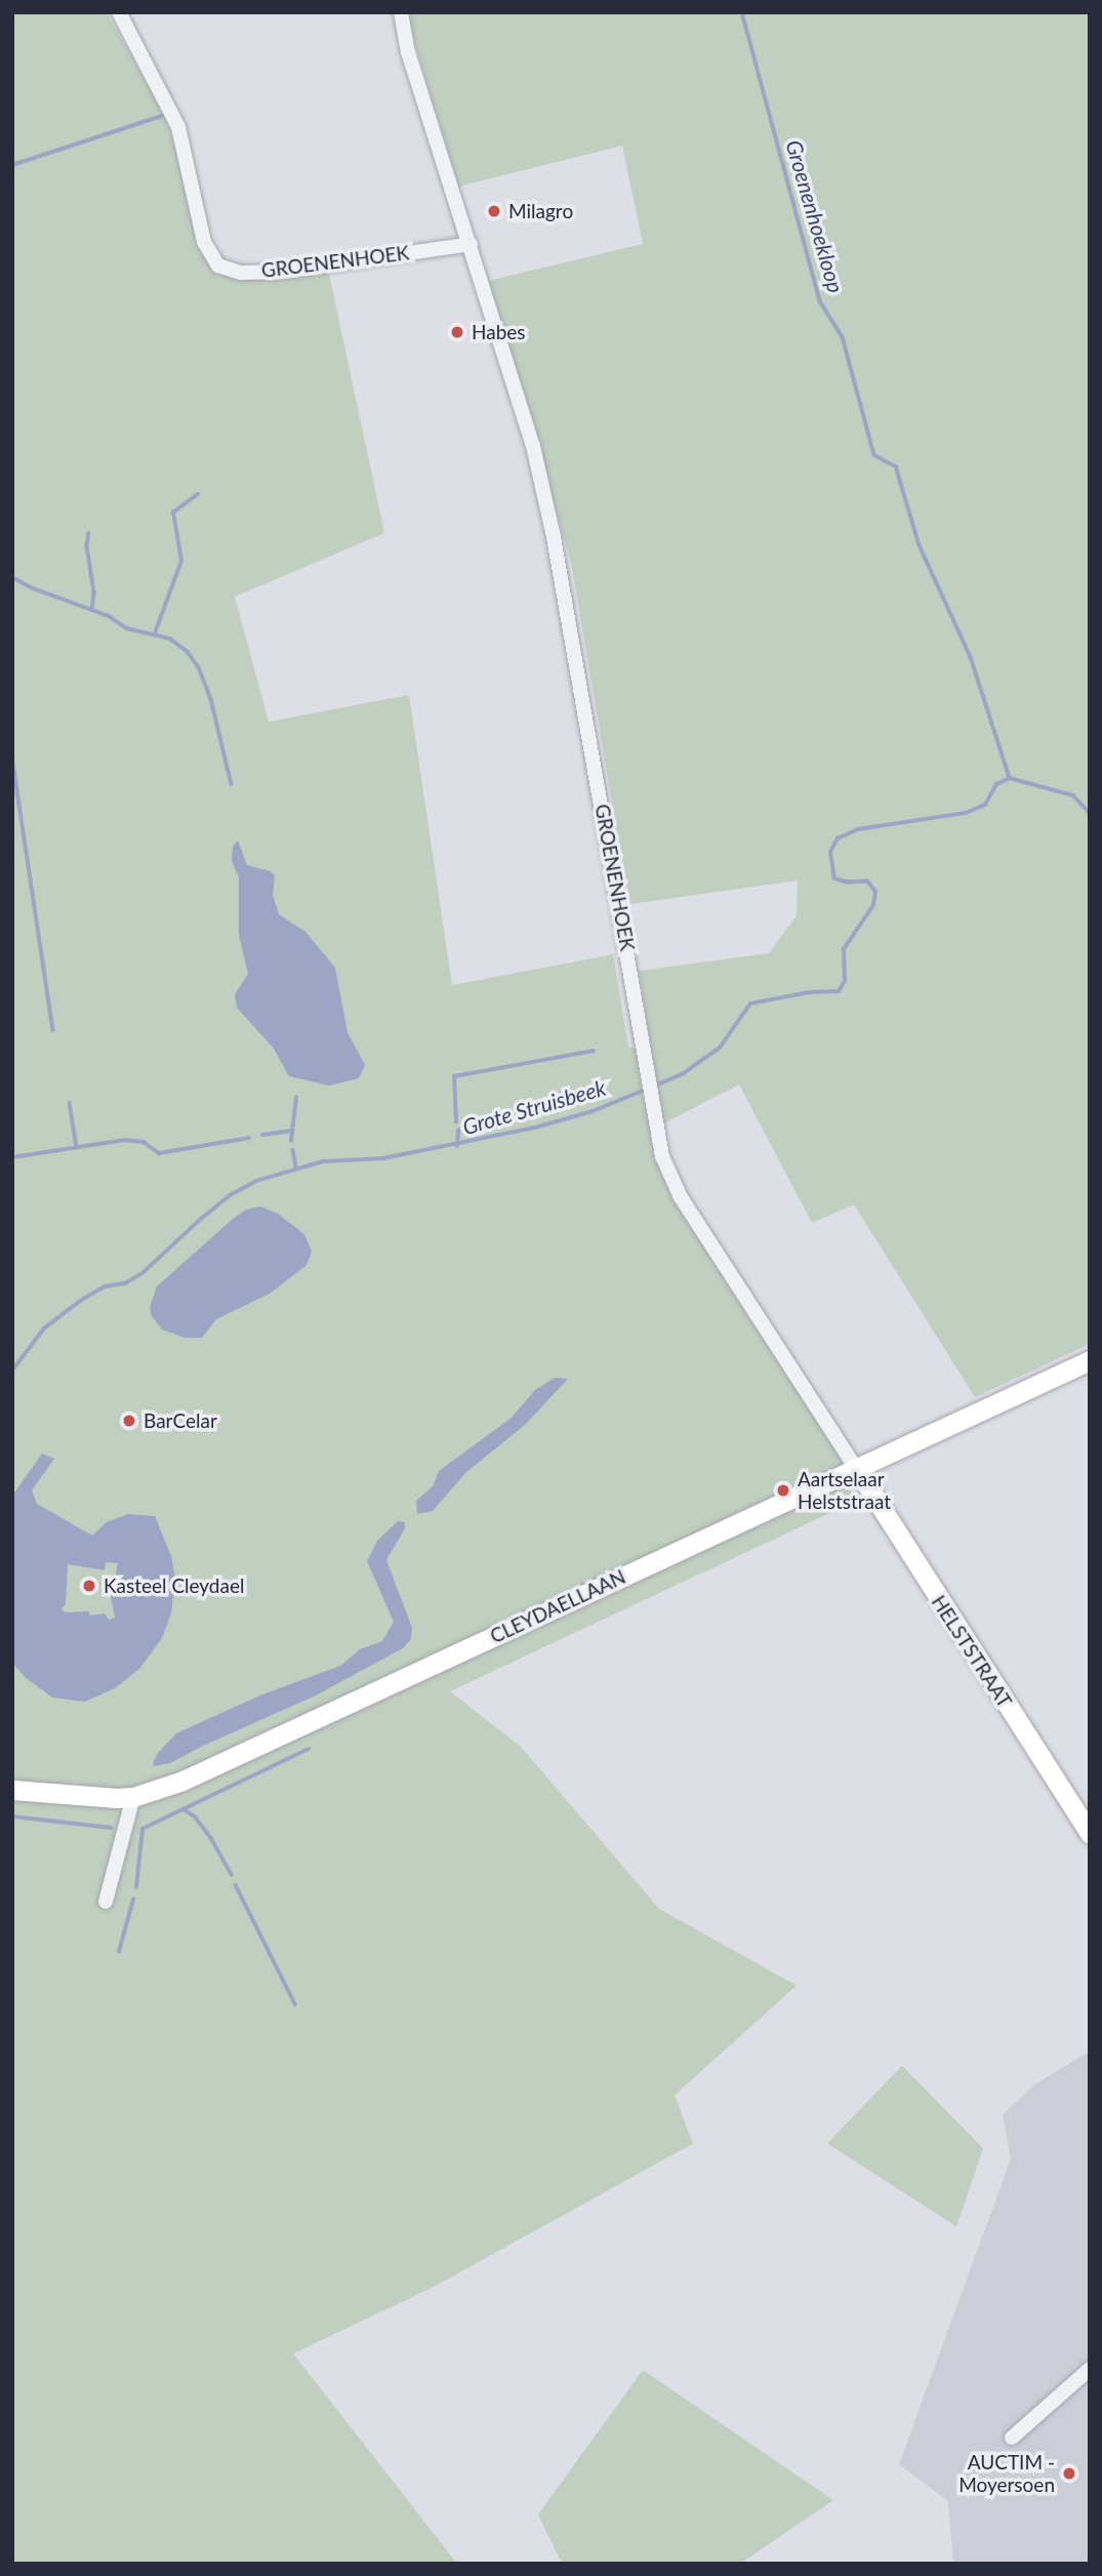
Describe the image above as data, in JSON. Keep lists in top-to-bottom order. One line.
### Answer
{"streets":{"street":["GROENENHOEK","CLEYDAELLAAN","HELSTSTRAAT"]},"crossings":[["GROENENHOEK","CLEYDAELLAAN"],["GROENENHOEK","HELSTSTRAAT"],["CLEYDAELLAAN","HELSTSTRAAT"]],"water":["Groenenhoekloop","Grote Struisbeek"],"places":["Milagro","Habes","BarCelar","Aartselaar Helststraat","Kasteel Cleydael","AUCTIM - Moyersoen"]}
